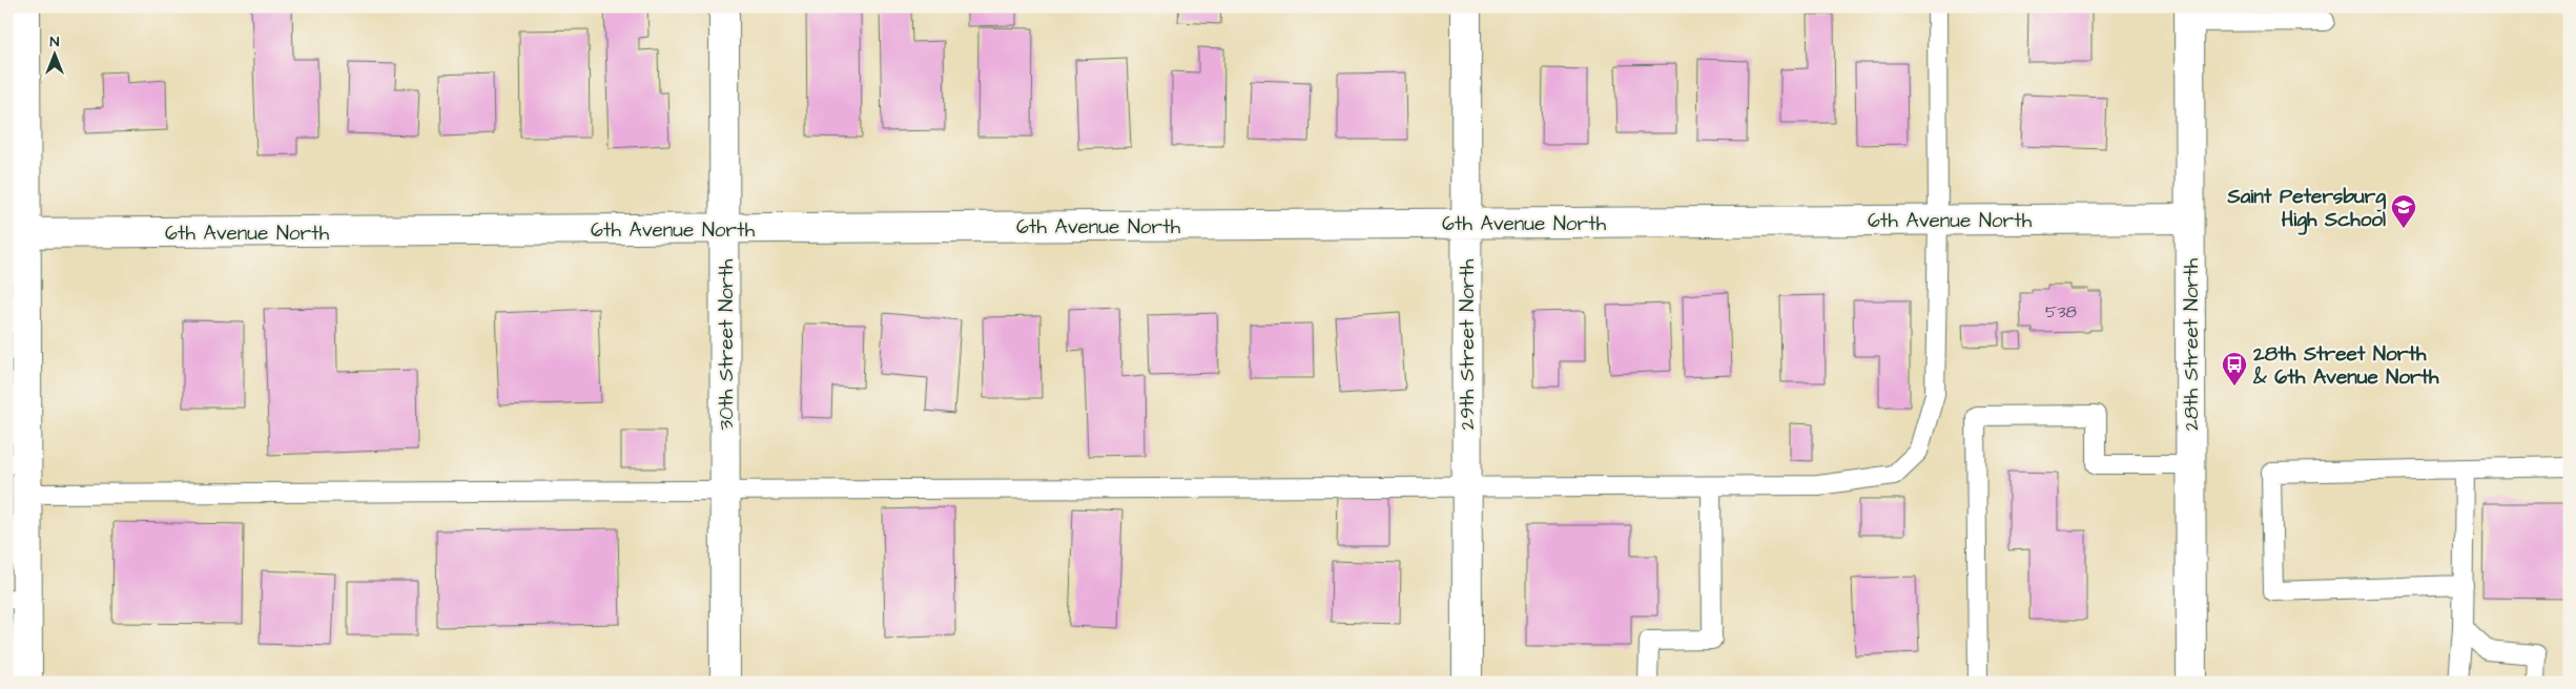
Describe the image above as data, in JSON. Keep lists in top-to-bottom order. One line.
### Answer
{"streets":{"street":["6th Avenue North","30th Street North","29th Street North","28th Street North"]},"crossings":[["6th Avenue North","30th Street North"],["6th Avenue North","29th Street North"],["6th Avenue North","28th Street North"]],"places":{"school or university":["Saint Petersburg High School"],"bus stop":["28th Street North & 6th Avenue North"]},"house_numbers":["538"],"north":"top"}
